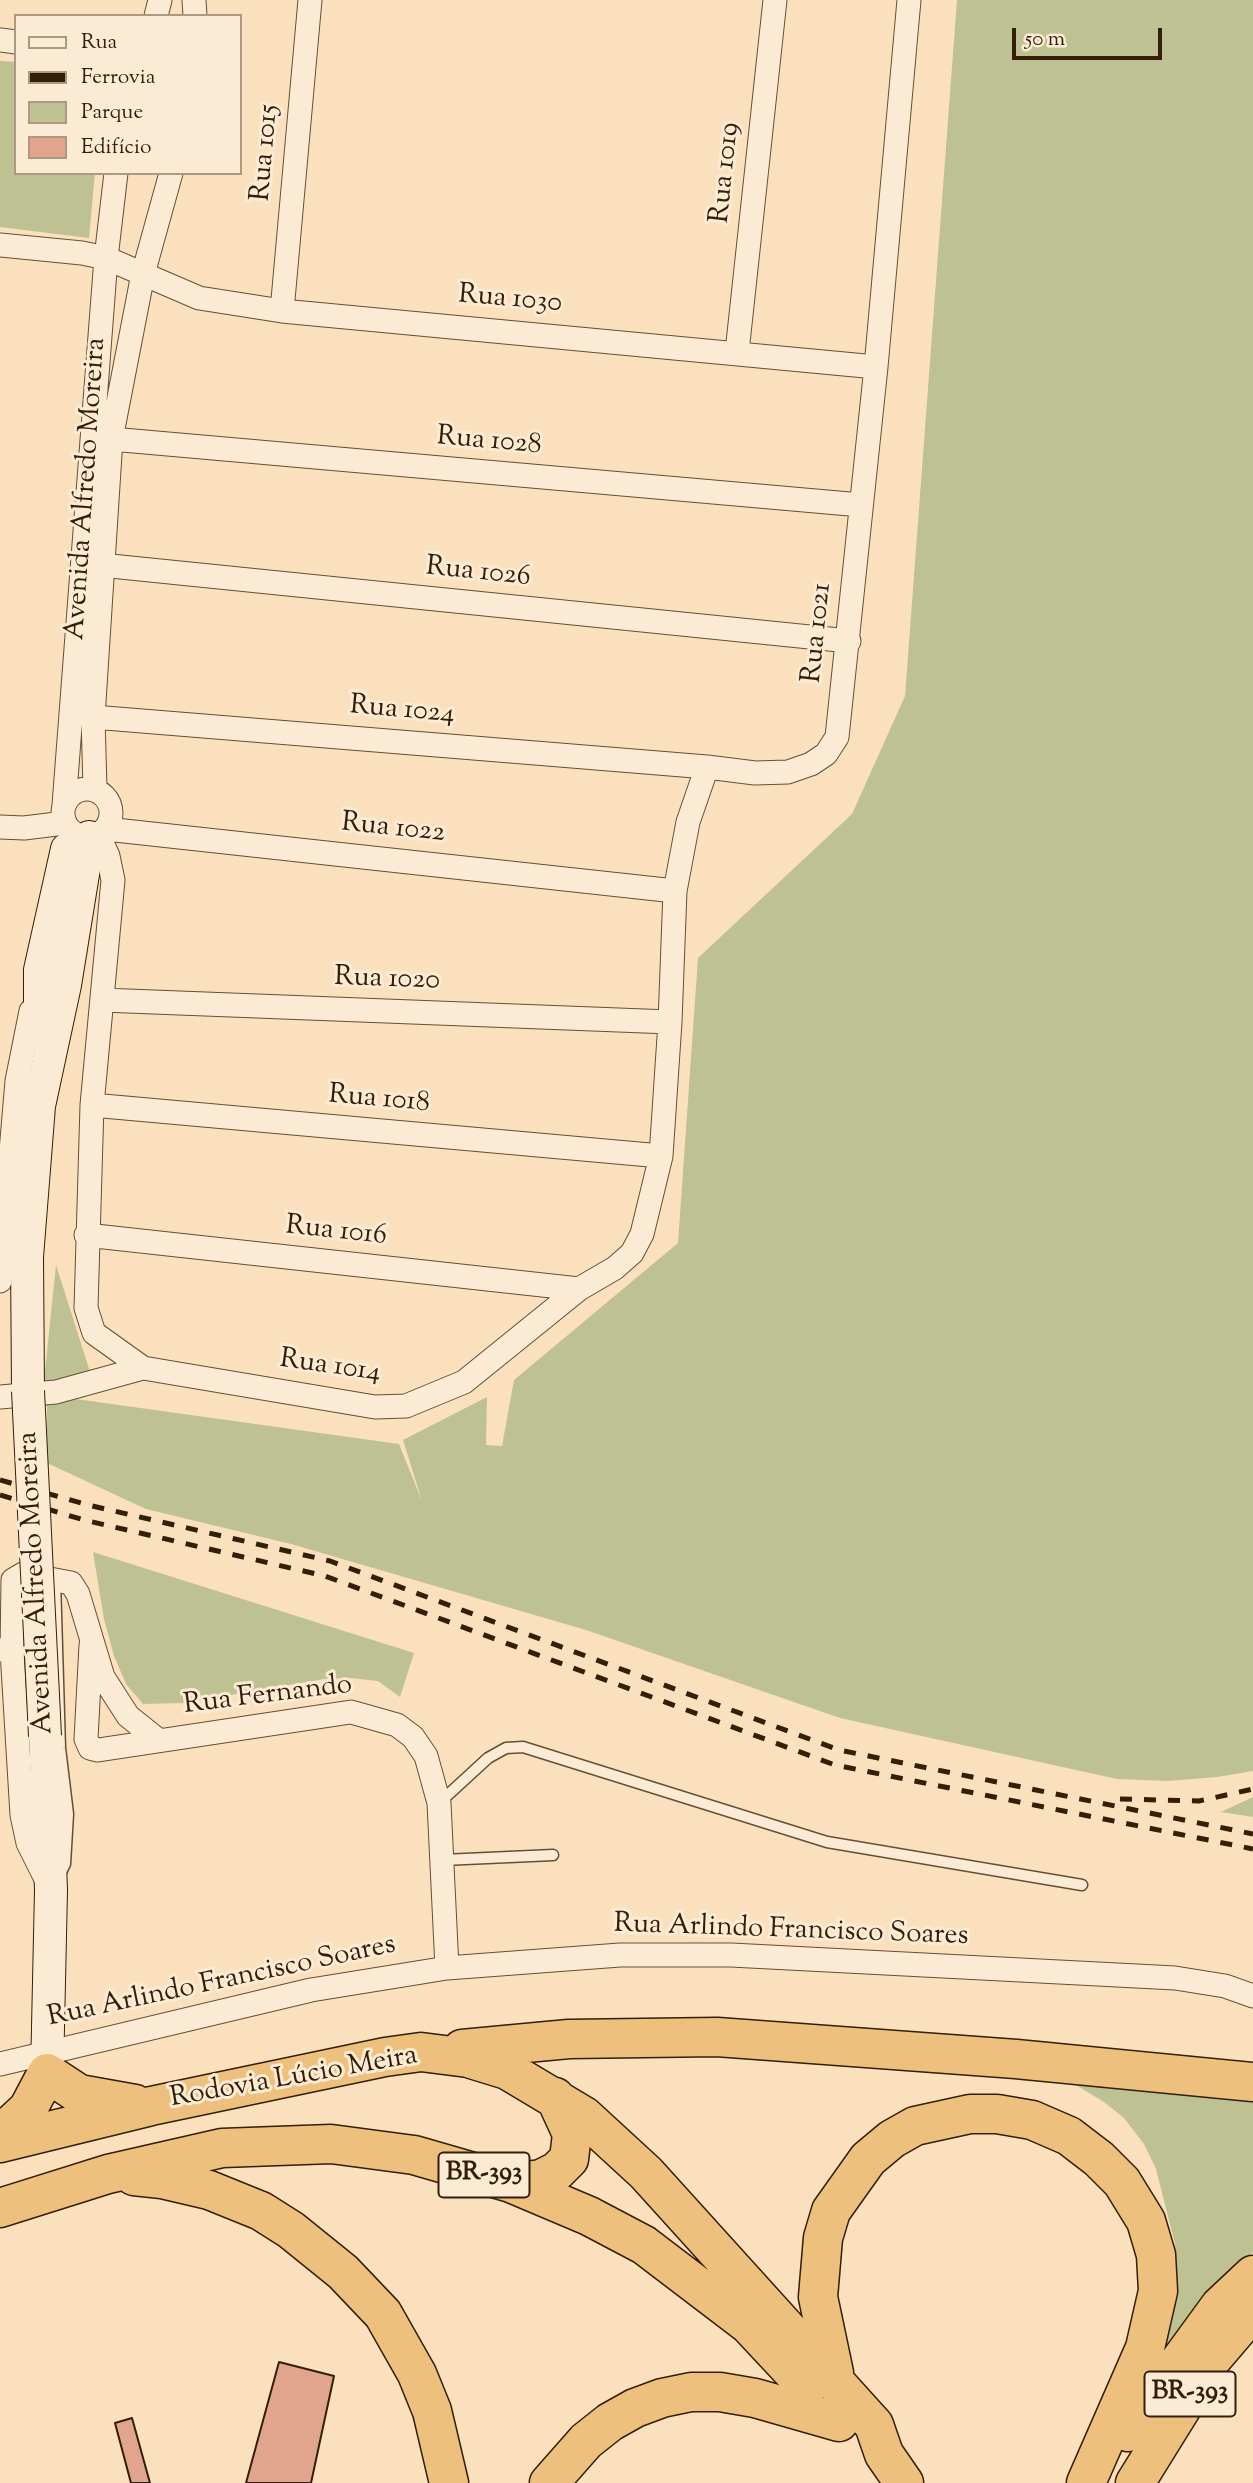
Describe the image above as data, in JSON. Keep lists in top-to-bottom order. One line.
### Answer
{"streets":{"highway":["Rodovia Lúcio Meira","BR-393"],"street":["Rua 1015","Rua 1019","Rua 1030","Rua 1028","Avenida Alfredo Moreira","Rua 1026","Rua 1021","Rua 1024","Rua 1022","Rua 1020","Rua 1018","Rua 1016","Rua 1014","Rua Fernando","Rua Arlindo Francisco Soares"]},"crossings":[["Rua 1015","Rua 1030"],["Rua 1019","Rua 1030"],["Rua 1030","Avenida Alfredo Moreira"],["Rua 1030","Rua 1021"],["Rua 1028","Avenida Alfredo Moreira"],["Rua 1028","Rua 1021"],["Avenida Alfredo Moreira","Rua 1026"],["Avenida Alfredo Moreira","Rua 1024"],["Avenida Alfredo Moreira","Rua 1022"],["Avenida Alfredo Moreira","Rua 1020"],["Avenida Alfredo Moreira","Rua 1018"],["Avenida Alfredo Moreira","Rua 1016"],["Avenida Alfredo Moreira","Rua 1014"],["Avenida Alfredo Moreira","Rua Arlindo Francisco Soares"],["Rua 1026","Rua 1021"],["Rua 1021","Rua 1024"],["Rua 1018","Rua 1014"],["Rua 1016","Rua 1014"],["Rua Fernando","Rua Arlindo Francisco Soares"]],"legend":["Rua","Ferrovia","Parque","Edifício"],"scale_bar":"50 m"}
